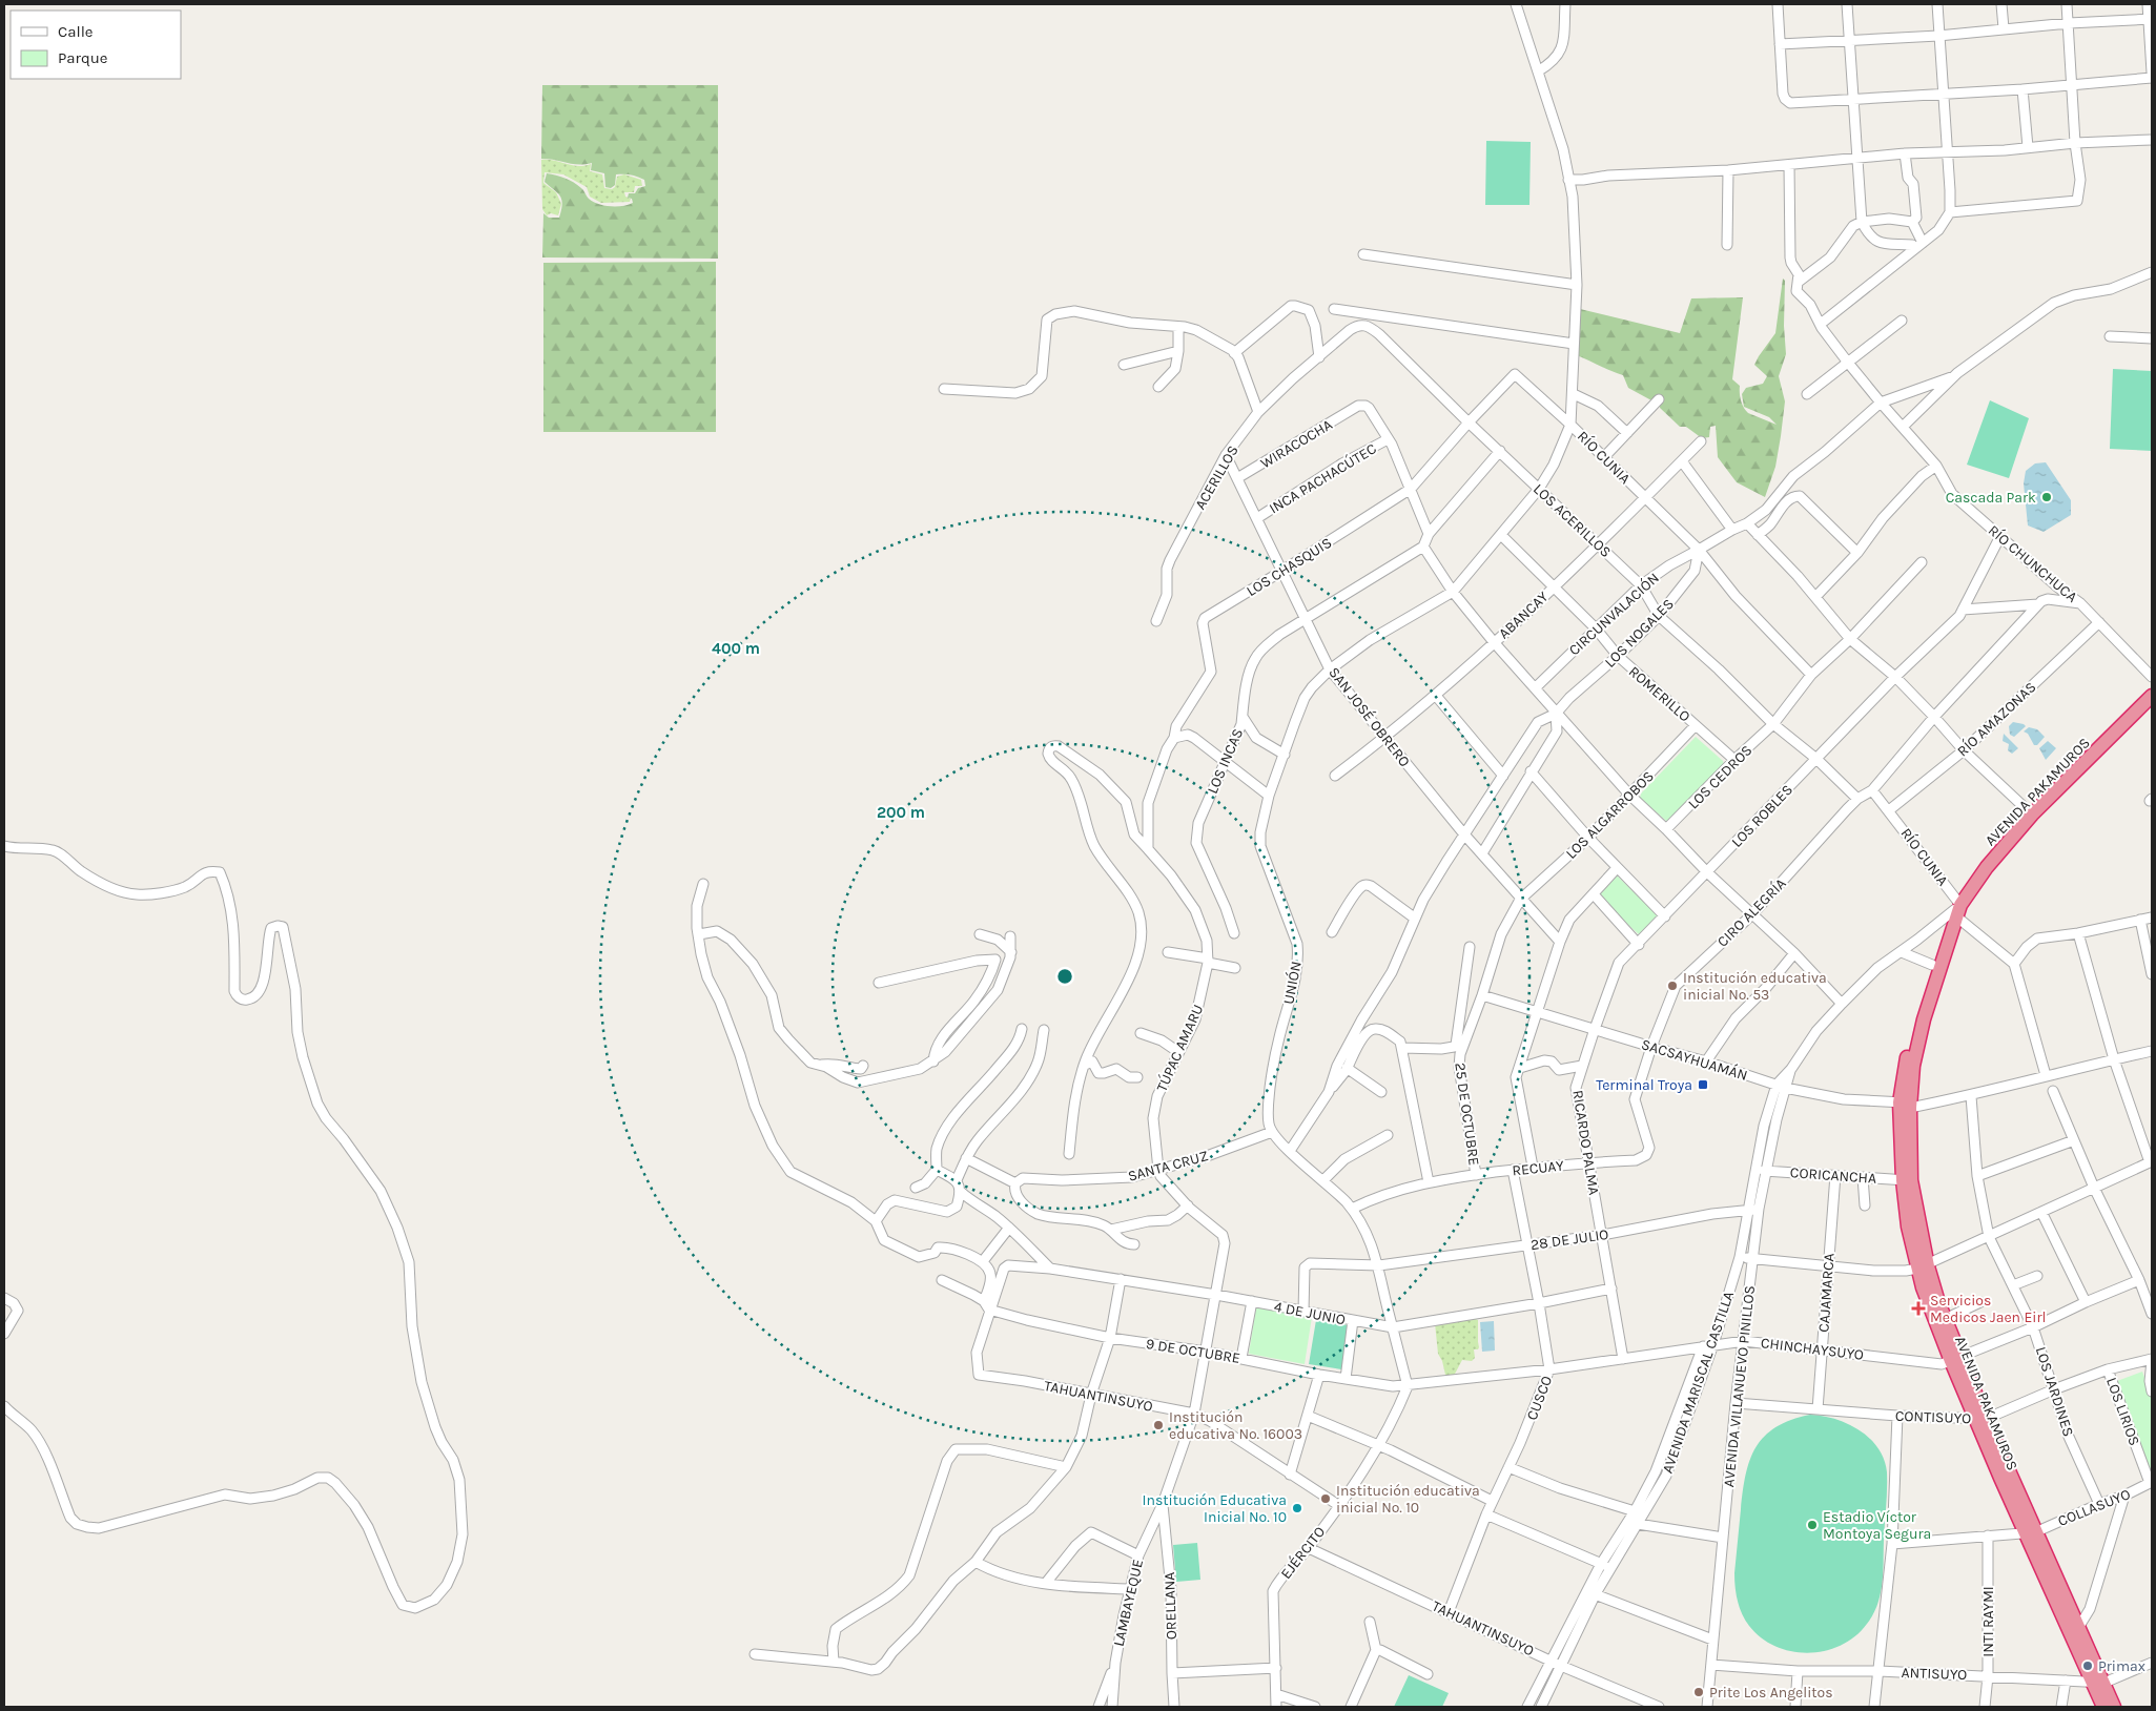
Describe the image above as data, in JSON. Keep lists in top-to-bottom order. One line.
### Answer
{"streets":{"highway":["AVENIDA PAKAMUROS"],"street":["WIRACOCHA","RÍO CUNIA","ACERILLOS","INCA PACHACÚTEC","LOS ACERILLOS","RÍO CHUNCHUCA","LOS CHASQUIS","CIRCUNVALACIÓN","ABANCAY","LOS NOGALES","ROMERILLO","SAN JOSÉ OBRERO","RÍO AMAZONAS","LOS INCAS","LOS CEDROS","LOS ALGARROBOS","LOS ROBLES","CIRO ALEGRÍA","UNIÓN","TÚPAC AMARU","SACSAYHUAMÁN","25 DE OCTUBRE","RICARDO PALMA","SANTA CRUZ","RECUAY","CORICANCHA","28 DE JULIO","CAJAMARCA","4 DE JUNIO","CHINCHAYSUYO","9 DE OCTUBRE","AVENIDA MARISCAL CASTILLA","AVENIDA VILLANUEVO PINILLOS","LOS JARDINES","TAHUANTINSUYO","CUSCO","LOS LIRIOS","CONTISUYO","COLLASUYO","EJÉRCITO","LAMBAYEQUE","ORELLANA","INTI RAYMI","ANTISUYO"]},"crossings":[["WIRACOCHA","INCA PACHACÚTEC"],["WIRACOCHA","SAN JOSÉ OBRERO"],["RÍO CUNIA","LOS ACERILLOS"],["RÍO CUNIA","LOS CHASQUIS"],["RÍO CUNIA","CIRCUNVALACIÓN"],["RÍO CUNIA","ABANCAY"],["RÍO CUNIA","LOS NOGALES"],["RÍO CUNIA","RÍO AMAZONAS"],["RÍO CUNIA","LOS CEDROS"],["RÍO CUNIA","AVENIDA PAKAMUROS"],["RÍO CUNIA","CIRO ALEGRÍA"],["RÍO CUNIA","UNIÓN"],["RÍO CUNIA","AVENIDA MARISCAL CASTILLA"],["ACERILLOS","LOS ACERILLOS"],["ACERILLOS","SAN JOSÉ OBRERO"],["INCA PACHACÚTEC","SAN JOSÉ OBRERO"],["LOS ACERILLOS","LOS CHASQUIS"],["LOS ACERILLOS","CIRCUNVALACIÓN"],["LOS ACERILLOS","ABANCAY"],["LOS ACERILLOS","LOS NOGALES"],["LOS ACERILLOS","LOS CEDROS"],["LOS ACERILLOS","LOS ROBLES"],["LOS ACERILLOS","CIRO ALEGRÍA"],["LOS ACERILLOS","UNIÓN"],["RÍO CHUNCHUCA","RÍO AMAZONAS"],["RÍO CHUNCHUCA","LOS ROBLES"],["LOS CHASQUIS","SAN JOSÉ OBRERO"],["CIRCUNVALACIÓN","LOS NOGALES"],["CIRCUNVALACIÓN","ROMERILLO"],["ABANCAY","ROMERILLO"],["ABANCAY","SAN JOSÉ OBRERO"],["LOS NOGALES","ROMERILLO"],["LOS NOGALES","SAN JOSÉ OBRERO"],["ROMERILLO","LOS CEDROS"],["ROMERILLO","LOS ALGARROBOS"],["ROMERILLO","UNIÓN"],["SAN JOSÉ OBRERO","LOS INCAS"],["SAN JOSÉ OBRERO","LOS ALGARROBOS"],["SAN JOSÉ OBRERO","UNIÓN"],["AVENIDA PAKAMUROS","SACSAYHUAMÁN"],["AVENIDA PAKAMUROS","CORICANCHA"],["AVENIDA PAKAMUROS","CHINCHAYSUYO"],["AVENIDA PAKAMUROS","AVENIDA MARISCAL CASTILLA"],["AVENIDA PAKAMUROS","CONTISUYO"],["AVENIDA PAKAMUROS","COLLASUYO"],["AVENIDA PAKAMUROS","ANTISUYO"],["LOS ALGARROBOS","SACSAYHUAMÁN"],["LOS ALGARROBOS","25 DE OCTUBRE"],["LOS ROBLES","RICARDO PALMA"],["CIRO ALEGRÍA","SACSAYHUAMÁN"],["CIRO ALEGRÍA","RECUAY"],["UNIÓN","SANTA CRUZ"],["TÚPAC AMARU","SANTA CRUZ"],["TÚPAC AMARU","4 DE JUNIO"],["TÚPAC AMARU","9 DE OCTUBRE"],["TÚPAC AMARU","TAHUANTINSUYO"],["TÚPAC AMARU","LAMBAYEQUE"],["TÚPAC AMARU","ORELLANA"],["SACSAYHUAMÁN","25 DE OCTUBRE"],["SACSAYHUAMÁN","RICARDO PALMA"],["SACSAYHUAMÁN","RECUAY"],["SACSAYHUAMÁN","AVENIDA MARISCAL CASTILLA"],["SACSAYHUAMÁN","AVENIDA VILLANUEVO PINILLOS"],["SACSAYHUAMÁN","LOS JARDINES"],["25 DE OCTUBRE","RECUAY"],["RICARDO PALMA","RECUAY"],["RICARDO PALMA","28 DE JULIO"],["RICARDO PALMA","4 DE JUNIO"],["RICARDO PALMA","CHINCHAYSUYO"],["RECUAY","CUSCO"],["CORICANCHA","CAJAMARCA"],["CORICANCHA","AVENIDA MARISCAL CASTILLA"],["CORICANCHA","AVENIDA VILLANUEVO PINILLOS"],["28 DE JULIO","4 DE JUNIO"],["28 DE JULIO","AVENIDA MARISCAL CASTILLA"],["28 DE JULIO","AVENIDA VILLANUEVO PINILLOS"],["28 DE JULIO","CUSCO"],["CAJAMARCA","CHINCHAYSUYO"],["CAJAMARCA","CONTISUYO"],["4 DE JUNIO","TAHUANTINSUYO"],["4 DE JUNIO","CUSCO"],["CHINCHAYSUYO","9 DE OCTUBRE"],["CHINCHAYSUYO","AVENIDA MARISCAL CASTILLA"],["CHINCHAYSUYO","AVENIDA VILLANUEVO PINILLOS"],["CHINCHAYSUYO","LOS JARDINES"],["CHINCHAYSUYO","CUSCO"],["CHINCHAYSUYO","EJÉRCITO"],["9 DE OCTUBRE","TAHUANTINSUYO"],["9 DE OCTUBRE","EJÉRCITO"],["AVENIDA MARISCAL CASTILLA","AVENIDA VILLANUEVO PINILLOS"],["AVENIDA MARISCAL CASTILLA","TAHUANTINSUYO"],["AVENIDA VILLANUEVO PINILLOS","CONTISUYO"],["AVENIDA VILLANUEVO PINILLOS","ANTISUYO"],["LOS JARDINES","CONTISUYO"],["LOS JARDINES","COLLASUYO"],["TAHUANTINSUYO","CUSCO"],["TAHUANTINSUYO","EJÉRCITO"],["LOS LIRIOS","CONTISUYO"],["LOS LIRIOS","COLLASUYO"],["LAMBAYEQUE","ORELLANA"],["INTI RAYMI","ANTISUYO"]],"places":{"other":["Cascada Park","Institución educativa inicial No. 53","Institución educativa No. 16003","Institución educativa inicial No. 10","Institución Educativa Inicial No. 10","Estadio Víctor Montoya Segura","Primax","Prite Los Angelitos"],"transit":["Terminal Troya"],"health":["Servicios Medicos Jaen Eirl"]},"legend":["Calle","Parque"],"rings":["400 m","200 m"]}
